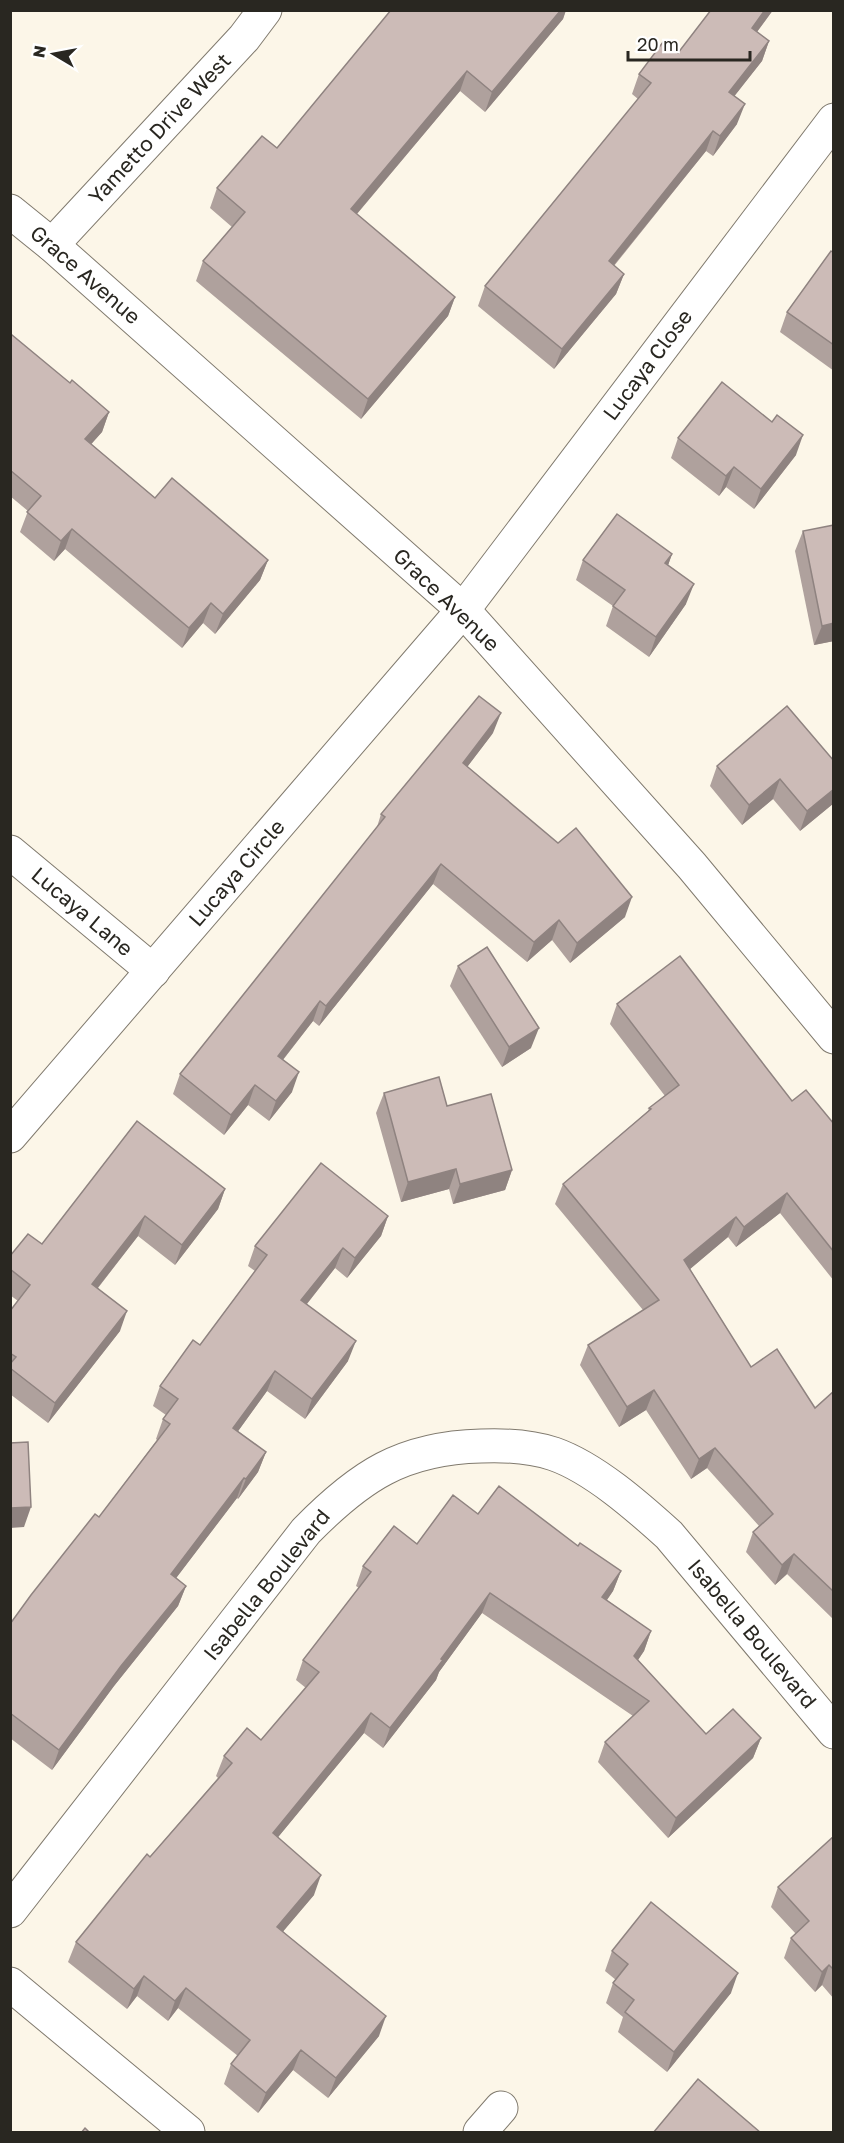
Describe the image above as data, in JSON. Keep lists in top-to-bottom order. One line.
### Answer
{"streets":{"street":["Yametto Drive West","Grace Avenue","Lucaya Close","Lucaya Circle","Lucaya Lane","Isabella Boulevard"]},"crossings":[["Yametto Drive West","Grace Avenue"],["Grace Avenue","Lucaya Close"],["Grace Avenue","Lucaya Circle"],["Lucaya Close","Lucaya Circle"],["Lucaya Circle","Lucaya Lane"]],"scale_bar":"20 m","north":"left"}
